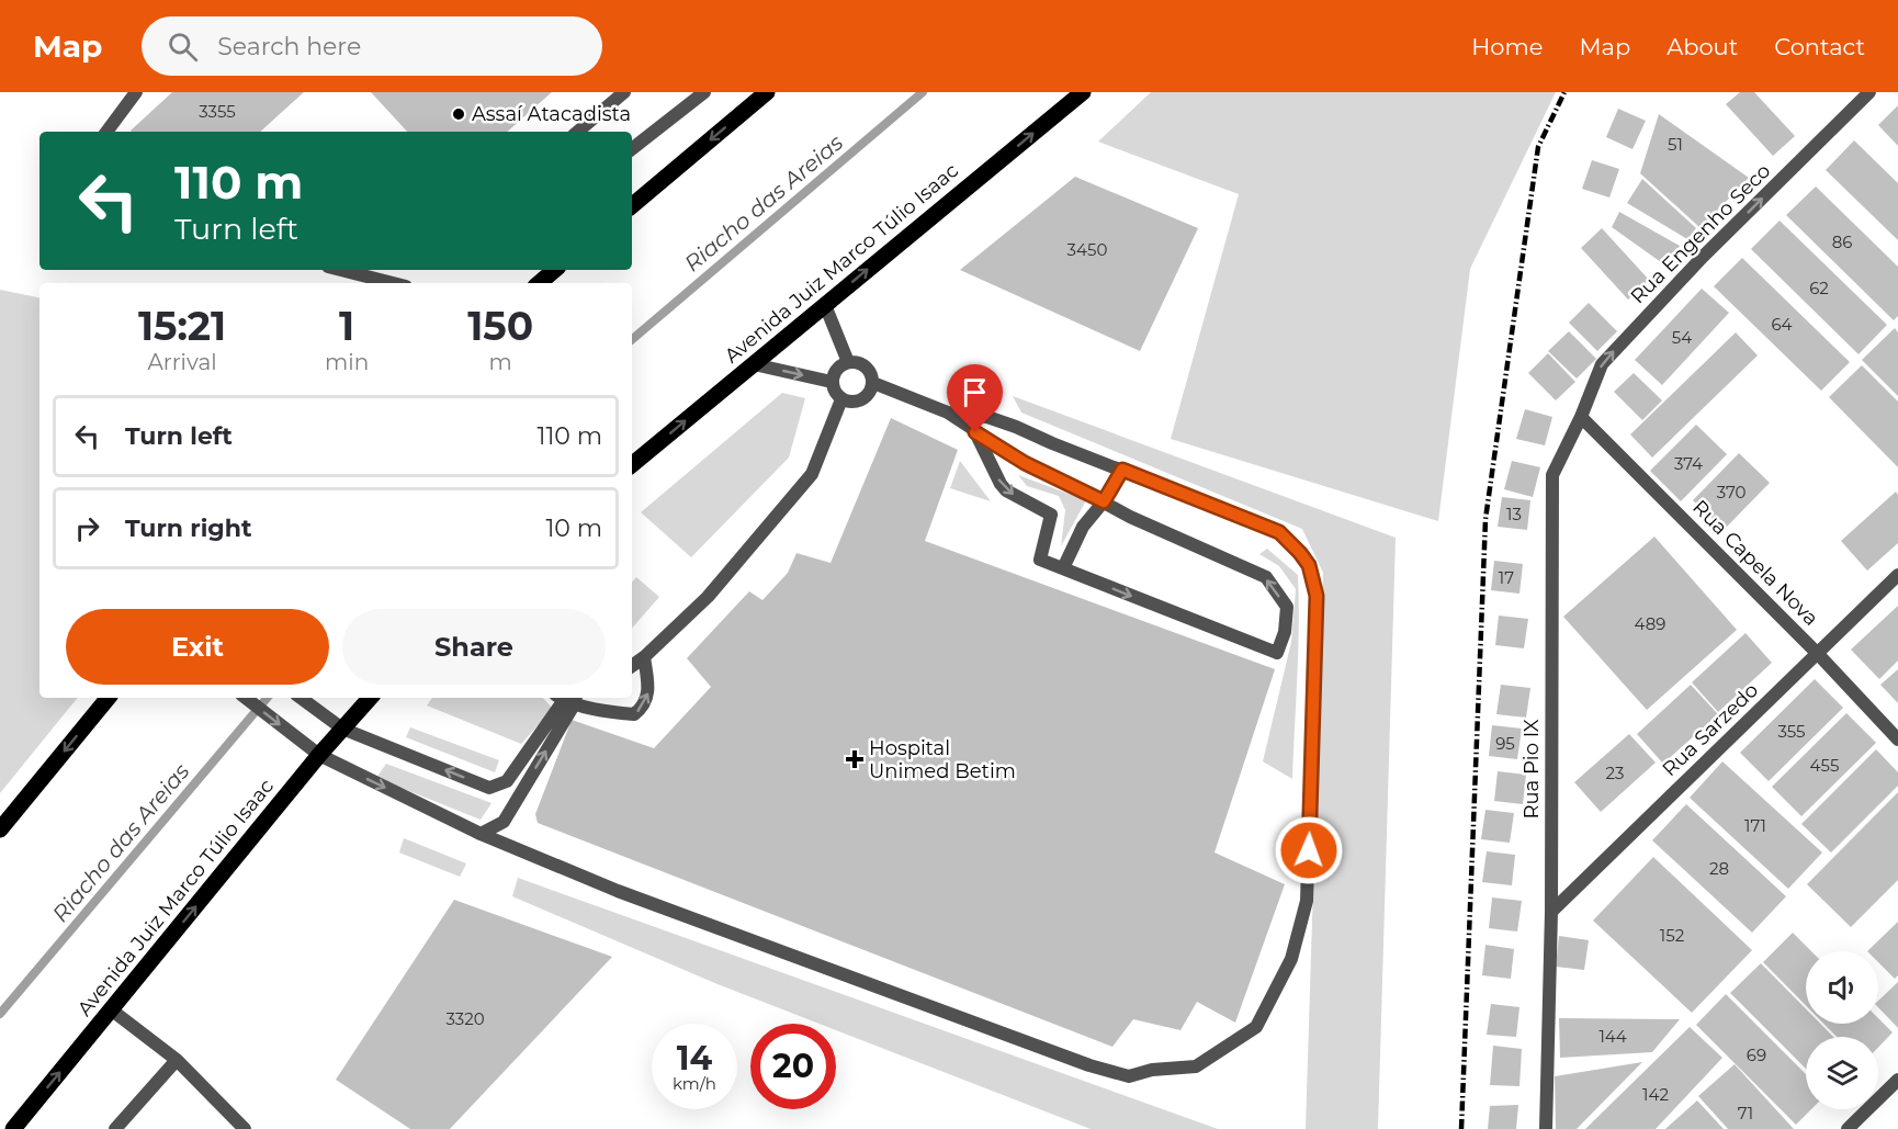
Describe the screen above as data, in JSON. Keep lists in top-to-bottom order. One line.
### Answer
{"streets":{"main road":["Avenida Juiz Marco Túlio Isaac"],"street":["Rua Engenho Seco","Rua Capela Nova","Rua Sarzedo","Rua Pio IX"]},"crossings":[["Rua Engenho Seco","Rua Capela Nova"],["Rua Engenho Seco","Rua Pio IX"],["Rua Capela Nova","Rua Sarzedo"],["Rua Capela Nova","Rua Pio IX"],["Rua Sarzedo","Rua Pio IX"]],"one_way":["Rua Engenho Seco","Avenida Juiz Marco Túlio Isaac"],"water":["Riacho das Areias"],"places":{"other":["Assaí Atacadista"],"health":["Hospital Unimed Betim"]},"house_numbers":["3355","51","86","3450","62","64","54","374","370","13","17","489","355","95","455","23","171","28","152","3320","144","69","142","71"],"page":{"header":"Map","search":"Search here","nav":["Home","Map","About","Contact"],"turn":["110 m","Turn left"],"eta":["15:21","Arrival","1","min","150","m"],"list":[{"name":"Turn left","value":"110 m"},{"name":"Turn right","value":"10 m"}],"buttons":["Exit","Share"],"speed":"14 km/h","limit":"20"}}
